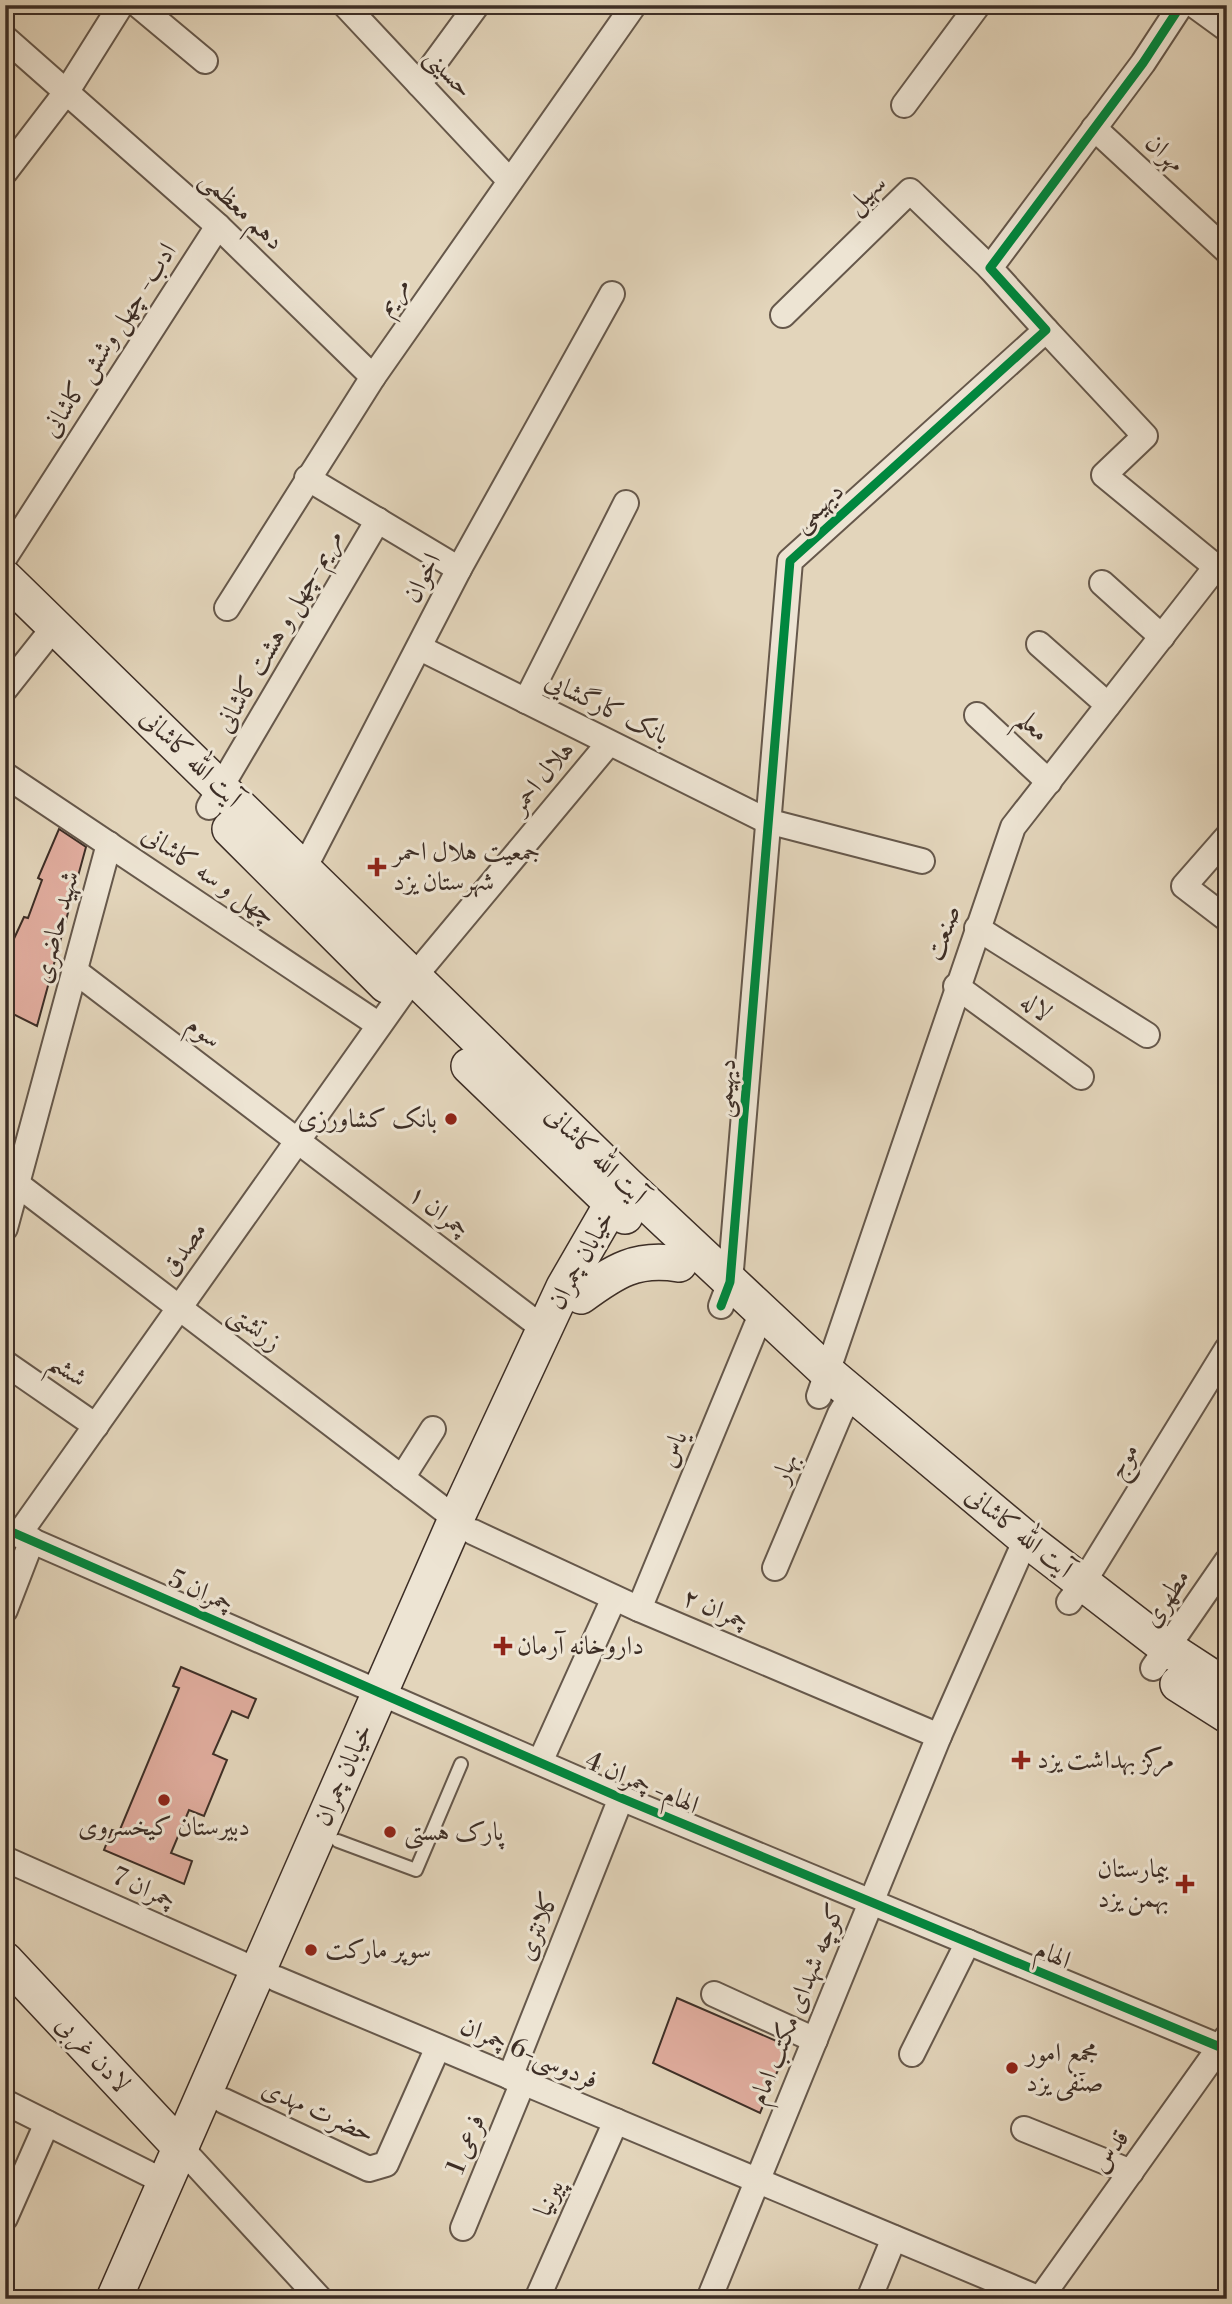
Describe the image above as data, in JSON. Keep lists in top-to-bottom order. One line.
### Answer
{"streets":{"main road":["آیت الله کاشانی","خیابان چمران","لادن غربی"],"street":["حسینی","مهران","سهیل","دهم معظمی","مریم","ادب- چهل وشش کاشانی","دیهیمی","اخوان","مریم-چهل و هشت کاشانی","بانک کارگشایی","معلم","هلال احمر","چهل و سه کاشانی","شهید حاضری","صنعت","لاله","سوم","چمران ۱","مصدق","زرتشتی","ششم","یاس","موج","بهار","چمران 5","مطهری","چمران ۲","الهام- چمران 4","چمران 7","کلانتری","الهام","کوچه شهدای مکتب امام","فردوسی-6 چمران","حضرت مهدی","فرعی 1","قدس","پیرنیا"]},"crossings":[["حسینی","مریم"],["دهم معظمی","مریم"],["دهم معظمی","ادب- چهل وشش کاشانی"],["دیهیمی","بانک کارگشایی"],["دیهیمی","آیت الله کاشانی"],["اخوان","بانک کارگشایی"],["اخوان","آیت الله کاشانی"],["مریم-چهل و هشت کاشانی","آیت الله کاشانی"],["بانک کارگشایی","هلال احمر"],["معلم","صنعت"],["آیت الله کاشانی","هلال احمر"],["آیت الله کاشانی","چهل و سه کاشانی"],["آیت الله کاشانی","صنعت"],["آیت الله کاشانی","مصدق"],["آیت الله کاشانی","خیابان چمران"],["آیت الله کاشانی","یاس"],["آیت الله کاشانی","موج"],["آیت الله کاشانی","بهار"],["آیت الله کاشانی","مطهری"],["آیت الله کاشانی","کوچه شهدای مکتب امام"],["هلال احمر","چهل و سه کاشانی"],["هلال احمر","مصدق"],["چهل و سه کاشانی","شهید حاضری"],["چهل و سه کاشانی","مصدق"],["شهید حاضری","سوم"],["شهید حاضری","زرتشتی"],["صنعت","لاله"],["صنعت","بهار"],["سوم","چمران ۱"],["سوم","مصدق"],["چمران ۱","مصدق"],["چمران ۱","خیابان چمران"],["مصدق","زرتشتی"],["مصدق","ششم"],["مصدق","چمران 5"],["خیابان چمران","زرتشتی"],["خیابان چمران","چمران 5"],["خیابان چمران","چمران ۲"],["خیابان چمران","الهام- چمران 4"],["خیابان چمران","چمران 7"],["خیابان چمران","فردوسی-6 چمران"],["خیابان چمران","لادن غربی"],["خیابان چمران","حضرت مهدی"],["زرتشتی","چمران ۲"],["یاس","چمران ۲"],["چمران 5","الهام- چمران 4"],["چمران ۲","کوچه شهدای مکتب امام"],["الهام- چمران 4","کلانتری"],["الهام- چمران 4","الهام"],["الهام- چمران 4","کوچه شهدای مکتب امام"],["چمران 7","فردوسی-6 چمران"],["کلانتری","فردوسی-6 چمران"],["کلانتری","فرعی 1"],["الهام","کوچه شهدای مکتب امام"],["الهام","قدس"],["کوچه شهدای مکتب امام","فردوسی-6 چمران"],["فردوسی-6 چمران","حضرت مهدی"],["فردوسی-6 چمران","فرعی 1"],["فردوسی-6 چمران","قدس"],["فردوسی-6 چمران","پیرنیا"]],"places":{"health":["جمعیت هلال احمر شهرستان یزد","داروخانه آرمان","مرکز بهداشت یزد","بیمارستان بهمن یزد"],"other":["بانک کشاورزی","دبیرستان کیخسروی","پارک هستی","سوپر مارکت","مجمع امور صنفی یزد"]}}
